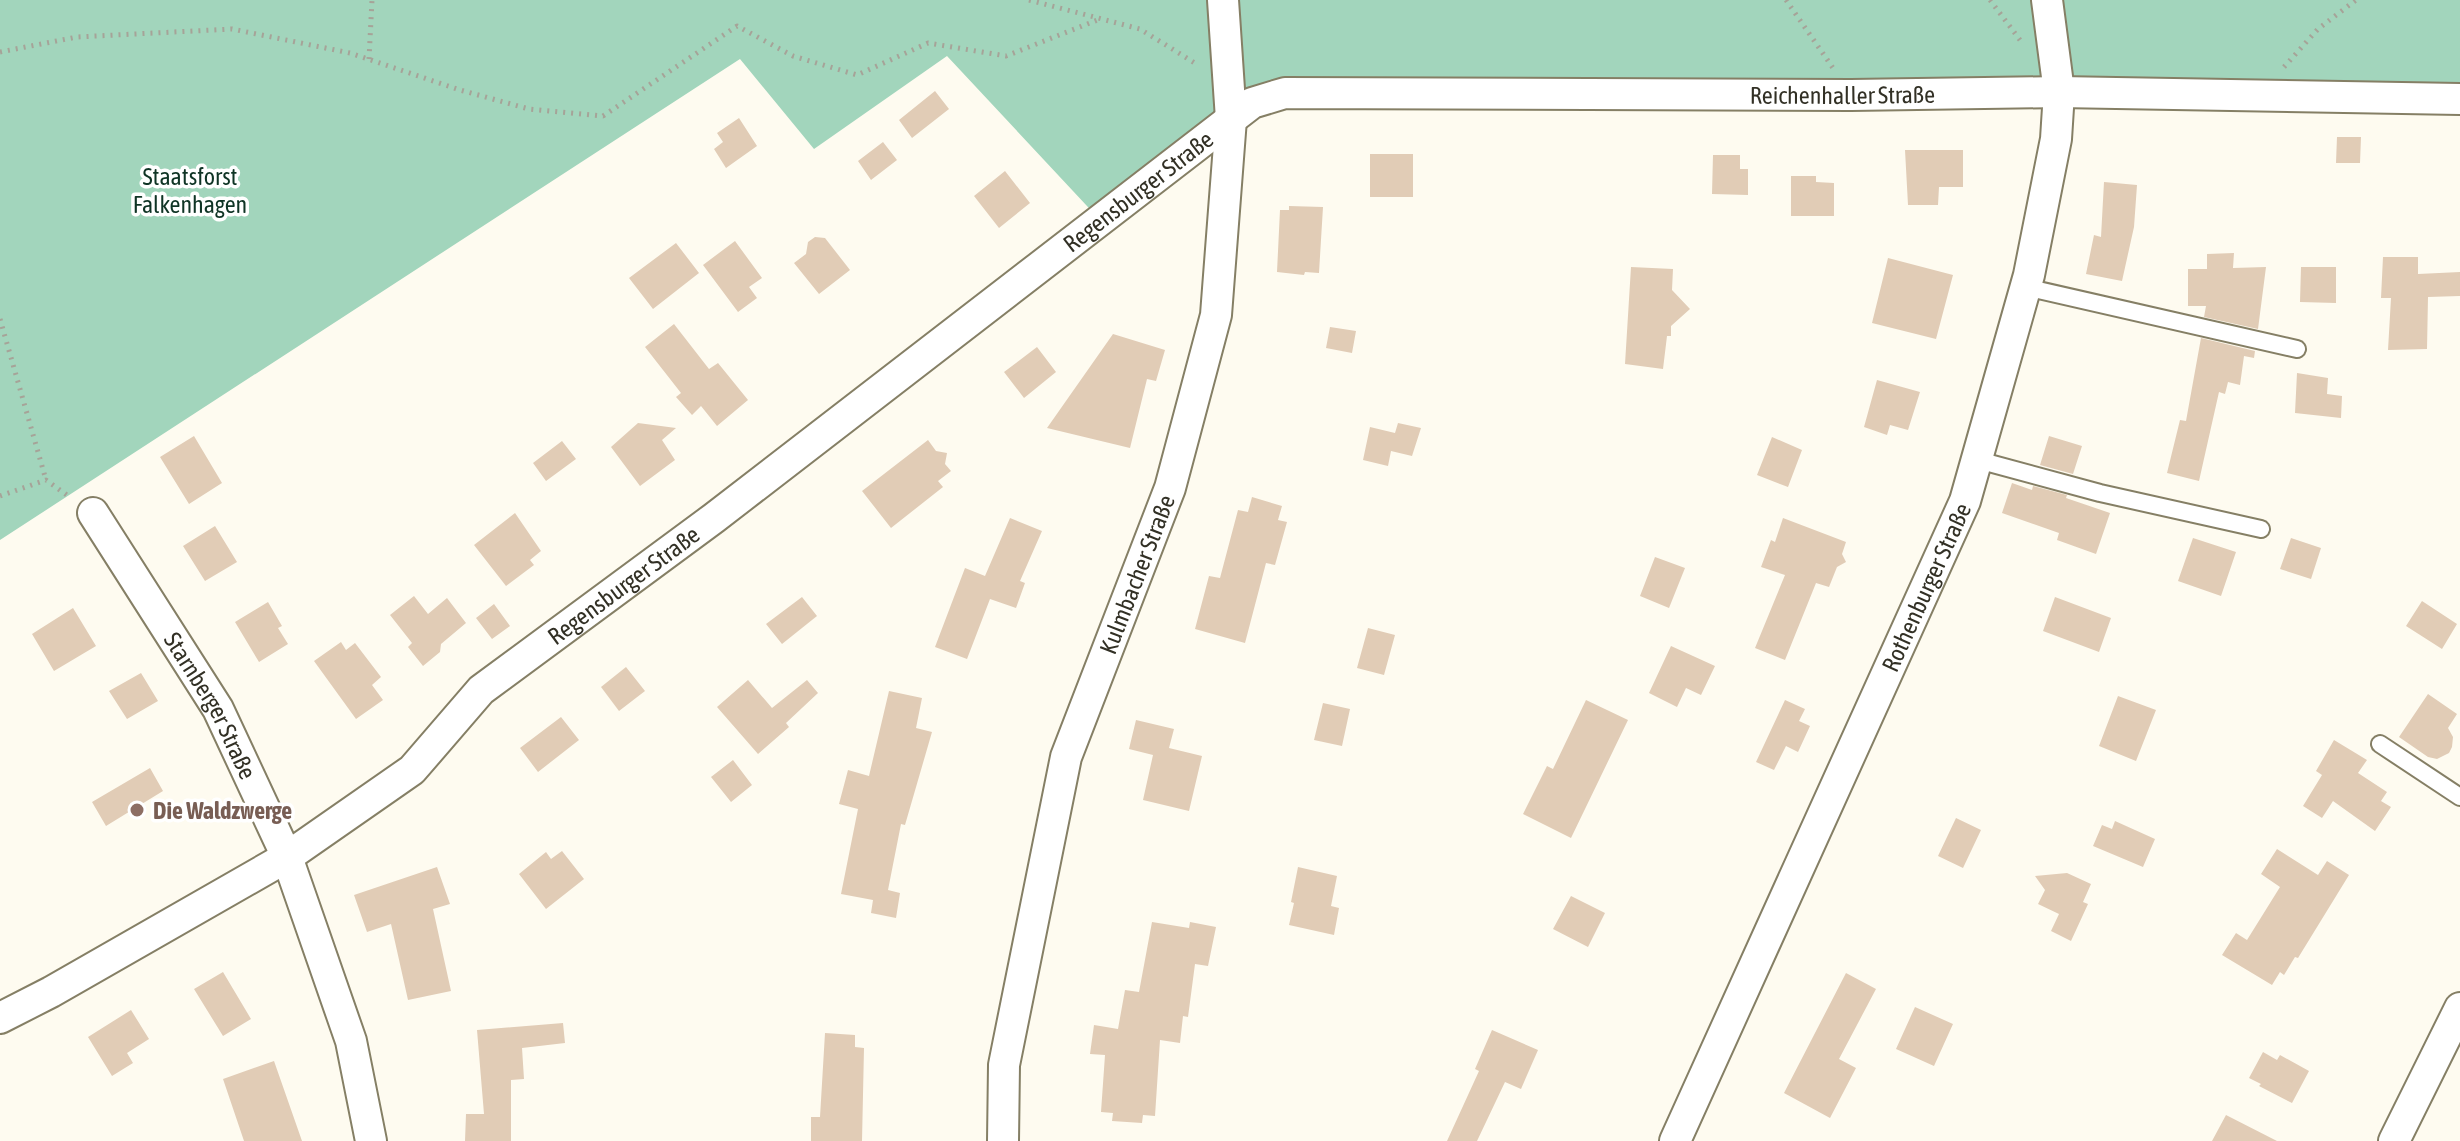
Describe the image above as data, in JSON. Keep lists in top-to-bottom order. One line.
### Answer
{"streets":{"street":["Reichenhaller Straße","Regensburger Straße","Kulmbacher Straße","Rothenburger Straße","Starnberger Straße"]},"crossings":[["Reichenhaller Straße","Regensburger Straße"],["Reichenhaller Straße","Kulmbacher Straße"],["Reichenhaller Straße","Rothenburger Straße"],["Regensburger Straße","Kulmbacher Straße"],["Regensburger Straße","Starnberger Straße"]],"parks":["Staatsforst Falkenhagen"],"places":["Die Waldzwerge"]}
